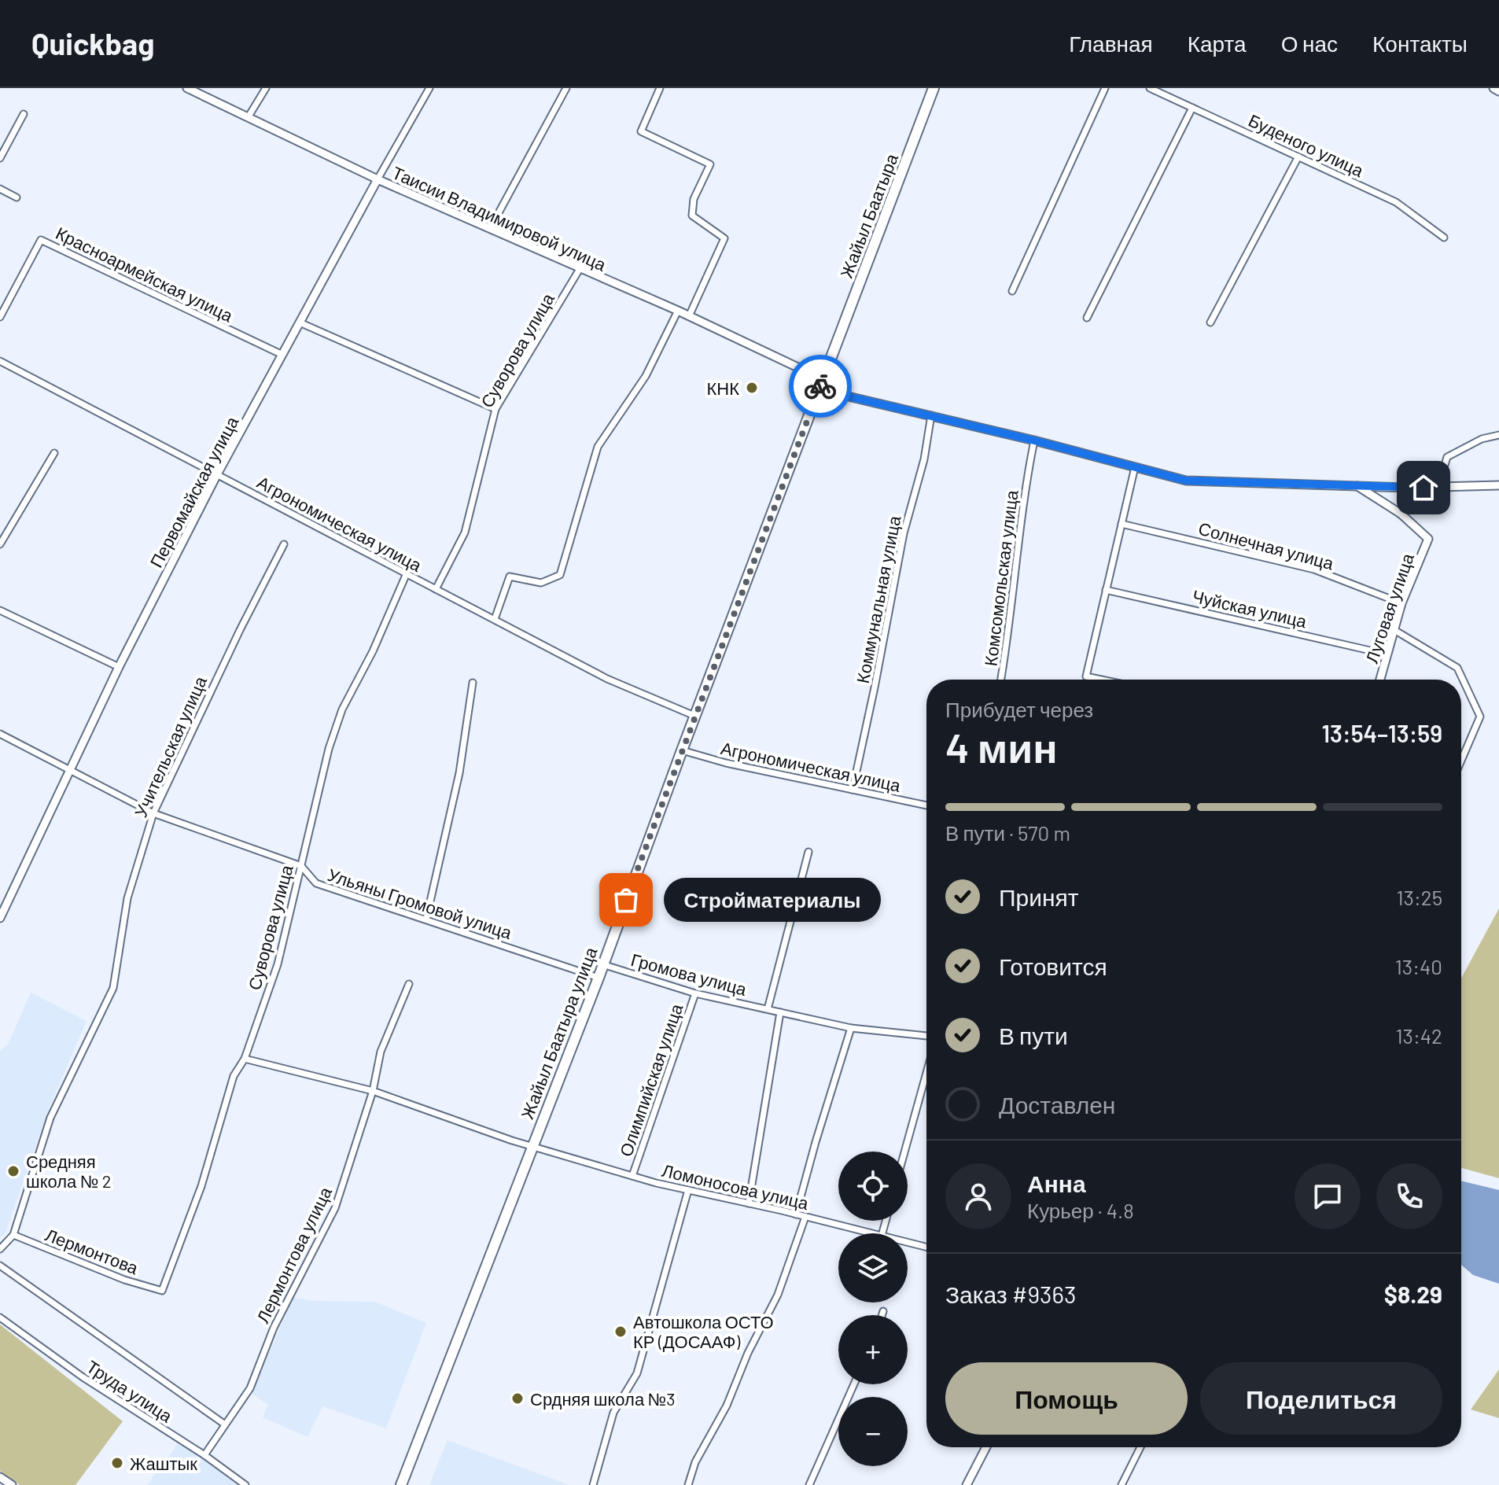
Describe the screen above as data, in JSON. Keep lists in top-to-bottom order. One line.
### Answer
{"streets":{"highway":["Жайыл Баатыра","Жайыл Баатыра улица"],"street":["Буденого улица","Таисии Владимировой улица","Красноармейская улица","Суворова улица","Первомайская улица","Агрономическая улица","Солнечная улица","Комсомольская улица","Коммунальная улица","Чуйская улица","Луговая улица","Учительская улица","Ульяны Громовой улица","Громова улица","Олимпийская улица","Ломоносова улица","Лермонтова","Лермонтова улица","Труда улица"]},"crossings":[["Жайыл Баатыра","Таисии Владимировой улица"],["Жайыл Баатыра","Жайыл Баатыра улица"],["Таисии Владимировой улица","Суворова улица"],["Таисии Владимировой улица","Первомайская улица"],["Таисии Владимировой улица","Жайыл Баатыра улица"],["Красноармейская улица","Первомайская улица"],["Суворова улица","Агрономическая улица"],["Суворова улица","Ульяны Громовой улица"],["Суворова улица","Ломоносова улица"],["Суворова улица","Лермонтова"],["Первомайская улица","Агрономическая улица"],["Первомайская улица","Ульяны Громовой улица"],["Агрономическая улица","Коммунальная улица"],["Агрономическая улица","Жайыл Баатыра улица"],["Солнечная улица","Луговая улица"],["Чуйская улица","Луговая улица"],["Учительская улица","Ульяны Громовой улица"],["Учительская улица","Лермонтова"],["Ульяны Громовой улица","Жайыл Баатыра улица"],["Громова улица","Жайыл Баатыра улица"],["Громова улица","Олимпийская улица"],["Жайыл Баатыра улица","Ломоносова улица"],["Олимпийская улица","Ломоносова улица"],["Ломоносова улица","Лермонтова улица"],["Лермонтова улица","Труда улица"]],"places":["КНК","Стройматериалы","Средняя школа № 2","Автошкола ОСТО КР (ДОСААФ)","Срдняя школа №3","Жаштык"],"page":{"header":"Quickbag","nav":["Главная","Карта","О нас","Контакты"],"heading":["4 мин","Прибудет через","13:54–13:59"],"panel":["Анна","Курьер · 4.8","Заказ #9363","$8.29"],"bar":"В пути · 570 m","list":[["Принят","13:25"],["Готовится","13:40"],["В пути","13:42"],"Доставлен"],"bubble":"Стройматериалы","map_buttons":["+","−"],"buttons":["Помощь","Поделиться"]}}
